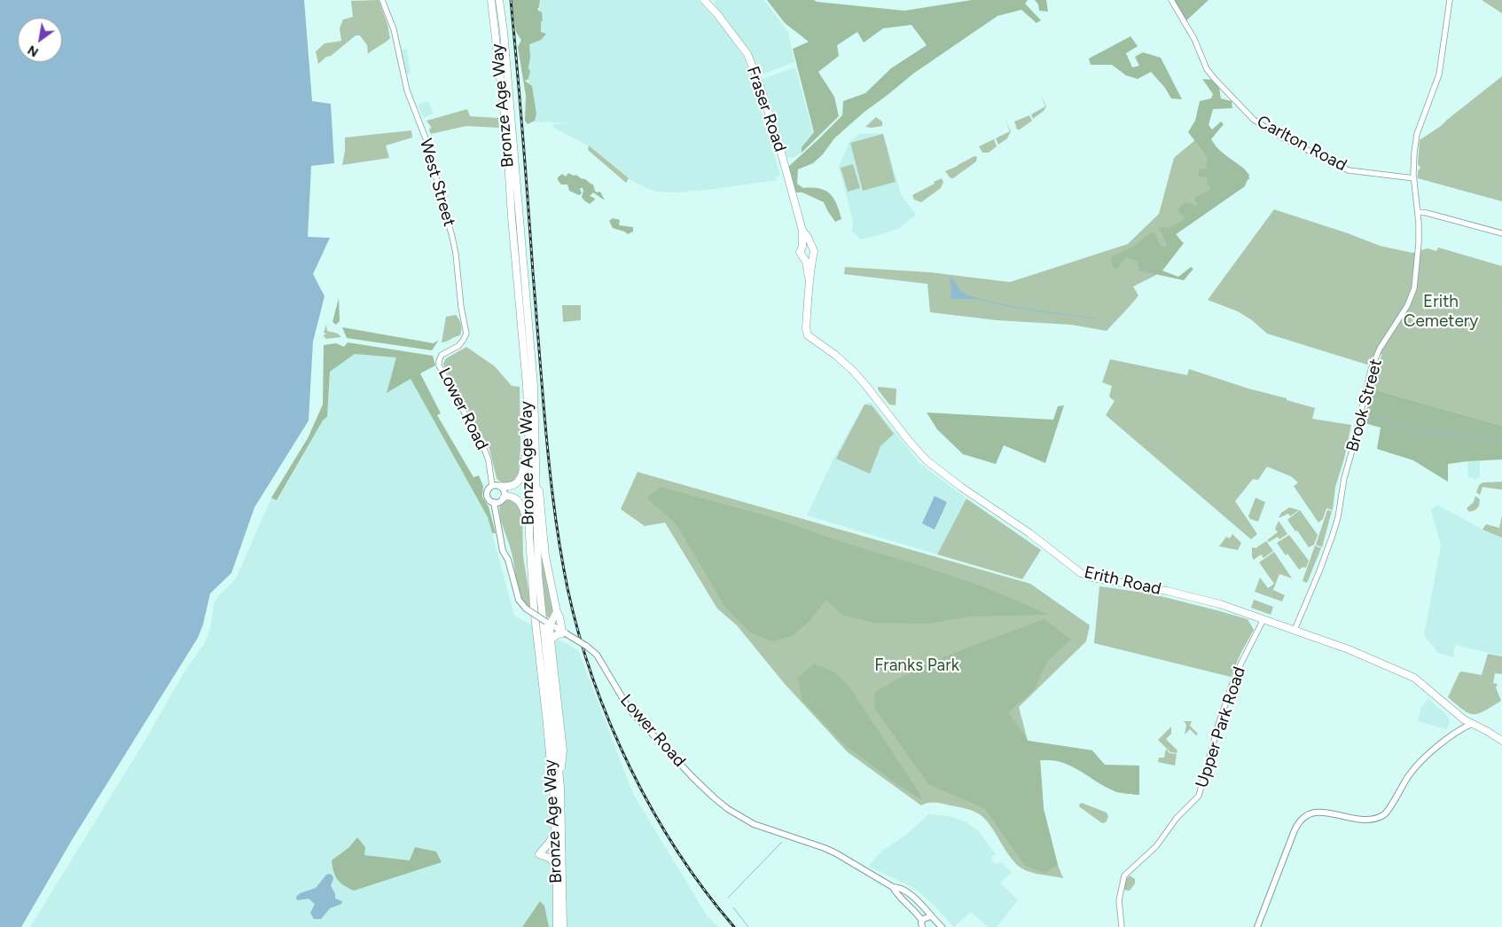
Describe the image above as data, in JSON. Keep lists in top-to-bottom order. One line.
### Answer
{"streets":{"main road":["Bronze Age Way","Fraser Road","Lower Road","Erith Road"],"street":["Carlton Road","West Street","Brook Street","Upper Park Road"]},"crossings":[["Bronze Age Way","Lower Road"],["Fraser Road","Erith Road"],["Carlton Road","Brook Street"],["West Street","Lower Road"],["Brook Street","Erith Road"],["Erith Road","Upper Park Road"]],"parks":["Erith Cemetery","Franks Park"],"north":"bottom left"}
